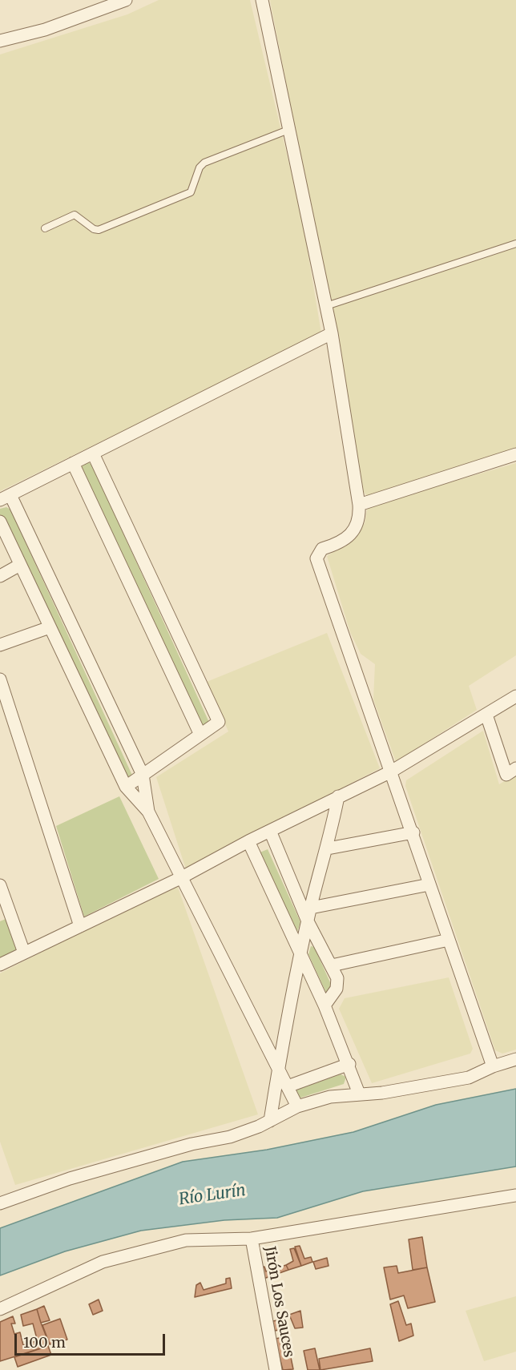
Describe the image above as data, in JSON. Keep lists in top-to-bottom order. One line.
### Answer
{"streets":{"street":["Jirón Los Sauces"]},"water":["Río Lurín"],"scale_bar":"100 m"}
